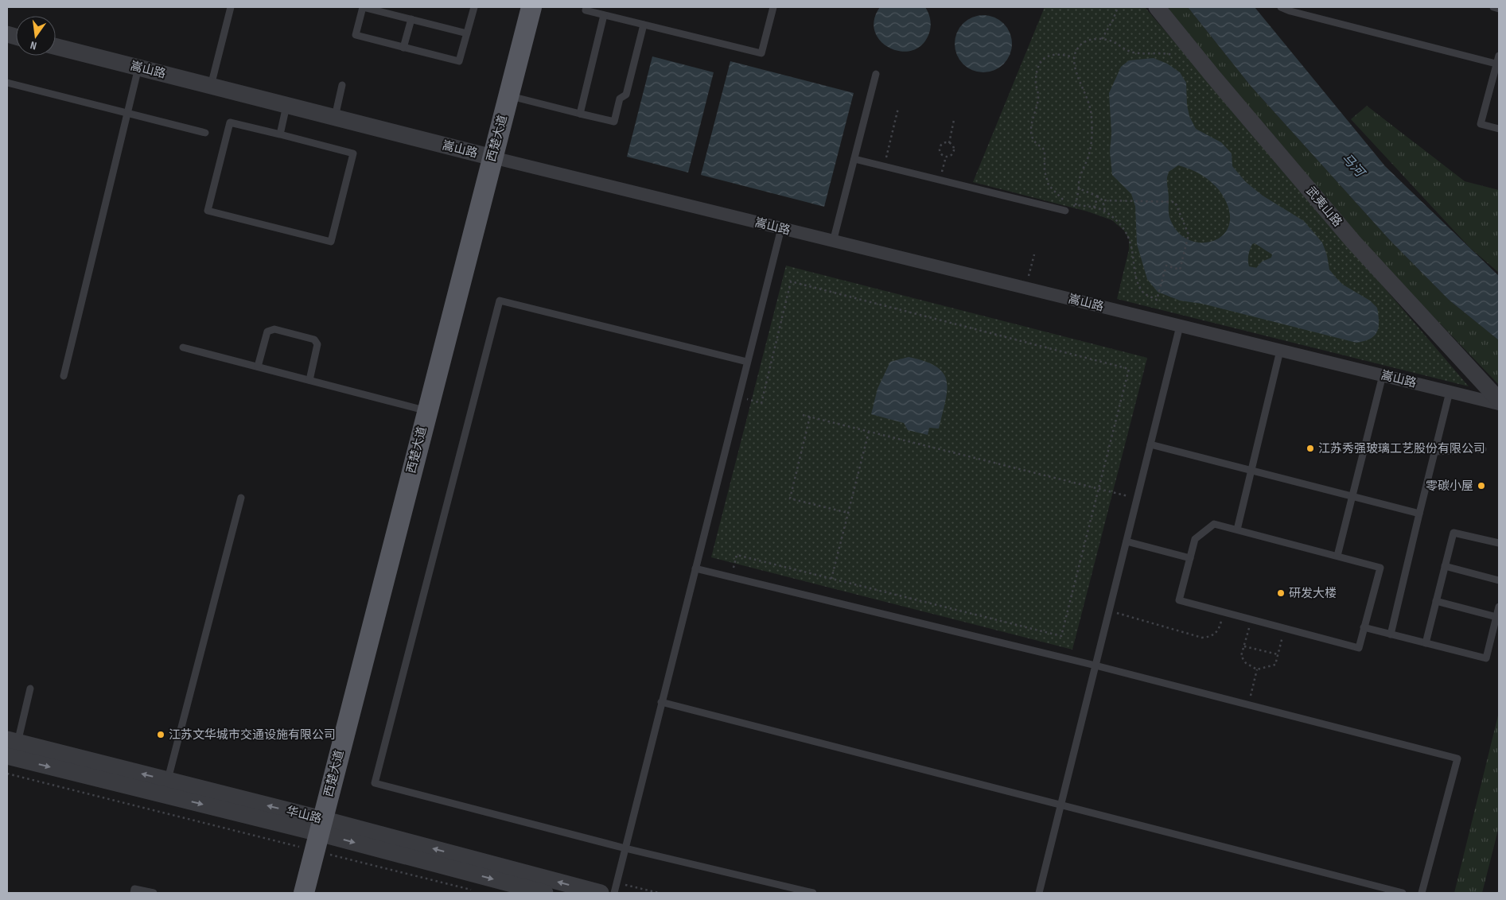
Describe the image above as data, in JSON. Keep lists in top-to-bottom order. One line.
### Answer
{"streets":{"main road":["西楚大道"],"street":["嵩山路","武夷山路","华山路"]},"crossings":[["嵩山路","西楚大道"],["西楚大道","华山路"]],"water":["马河"],"places":["江苏秀强玻璃工艺股份有限公司","零碳小屋","研发大楼","江苏文华城市交通设施有限公司"],"north":"bottom"}
